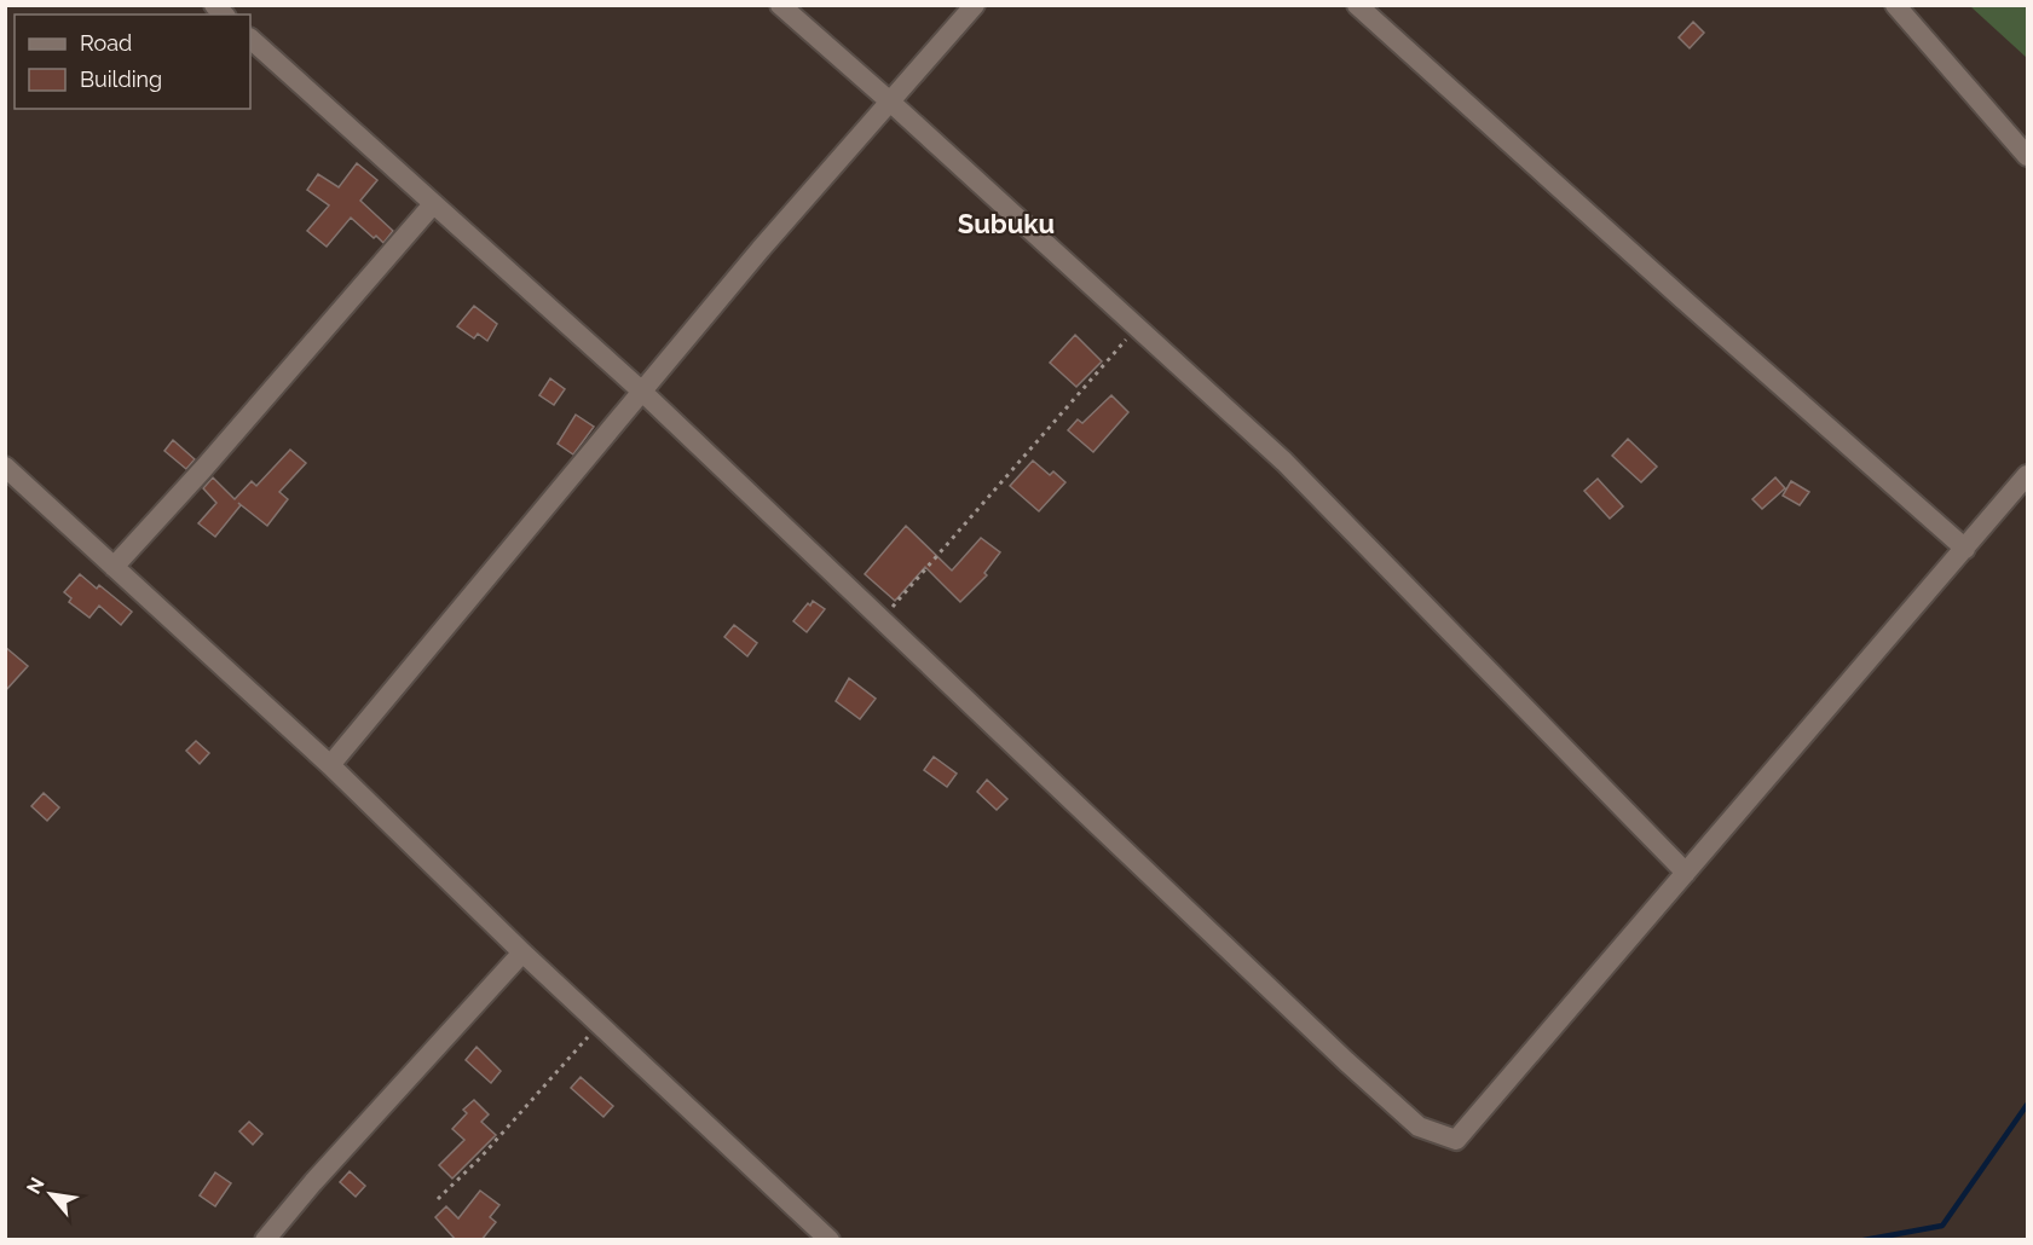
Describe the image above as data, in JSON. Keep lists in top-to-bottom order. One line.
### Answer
{"districts":["Subuku"],"legend":["Road","Building"],"north":"top left"}
